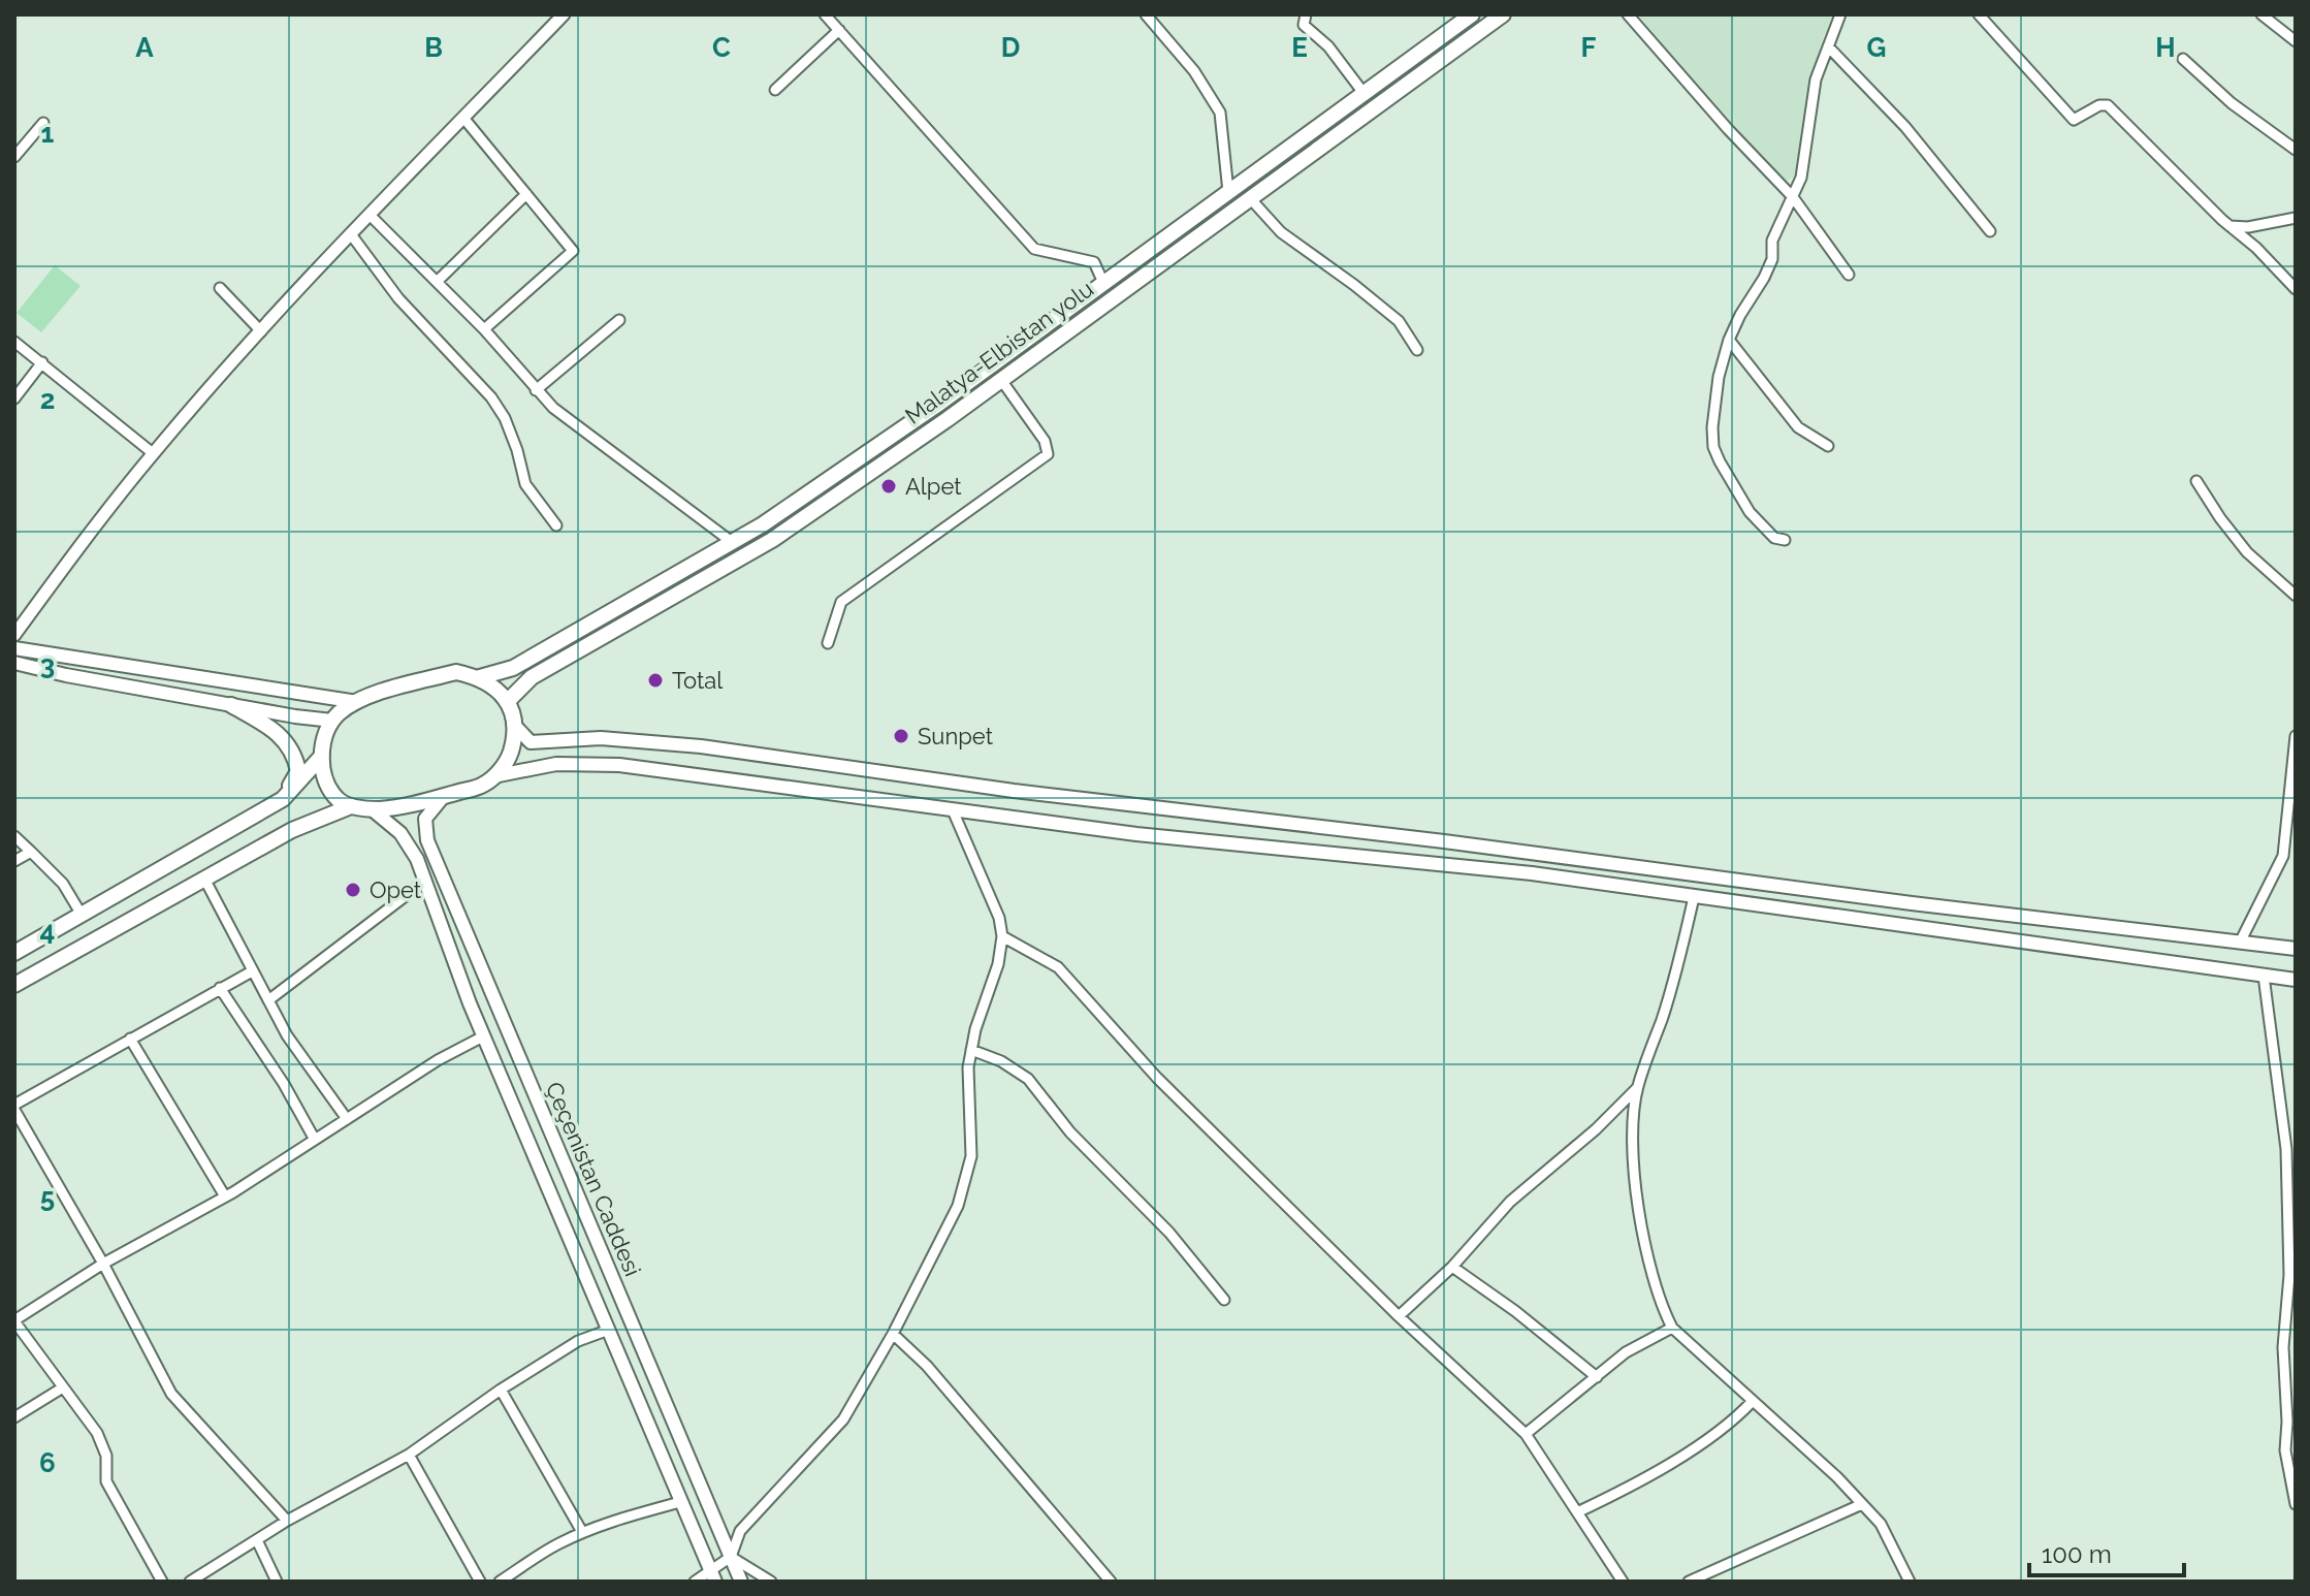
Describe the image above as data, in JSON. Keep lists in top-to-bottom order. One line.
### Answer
{"streets":{"main road":["Malatya-Elbistan yolu","Çeçenistan Caddesi"]},"crossings":[["Malatya-Elbistan yolu","Çeçenistan Caddesi"]],"places":["Alpet","Total","Sunpet","Opet"],"scale_bar":"100 m","grid":{"columns":["A","B","C","D","E","F","G","H"],"rows":["1","2","3","4","5","6"]}}
